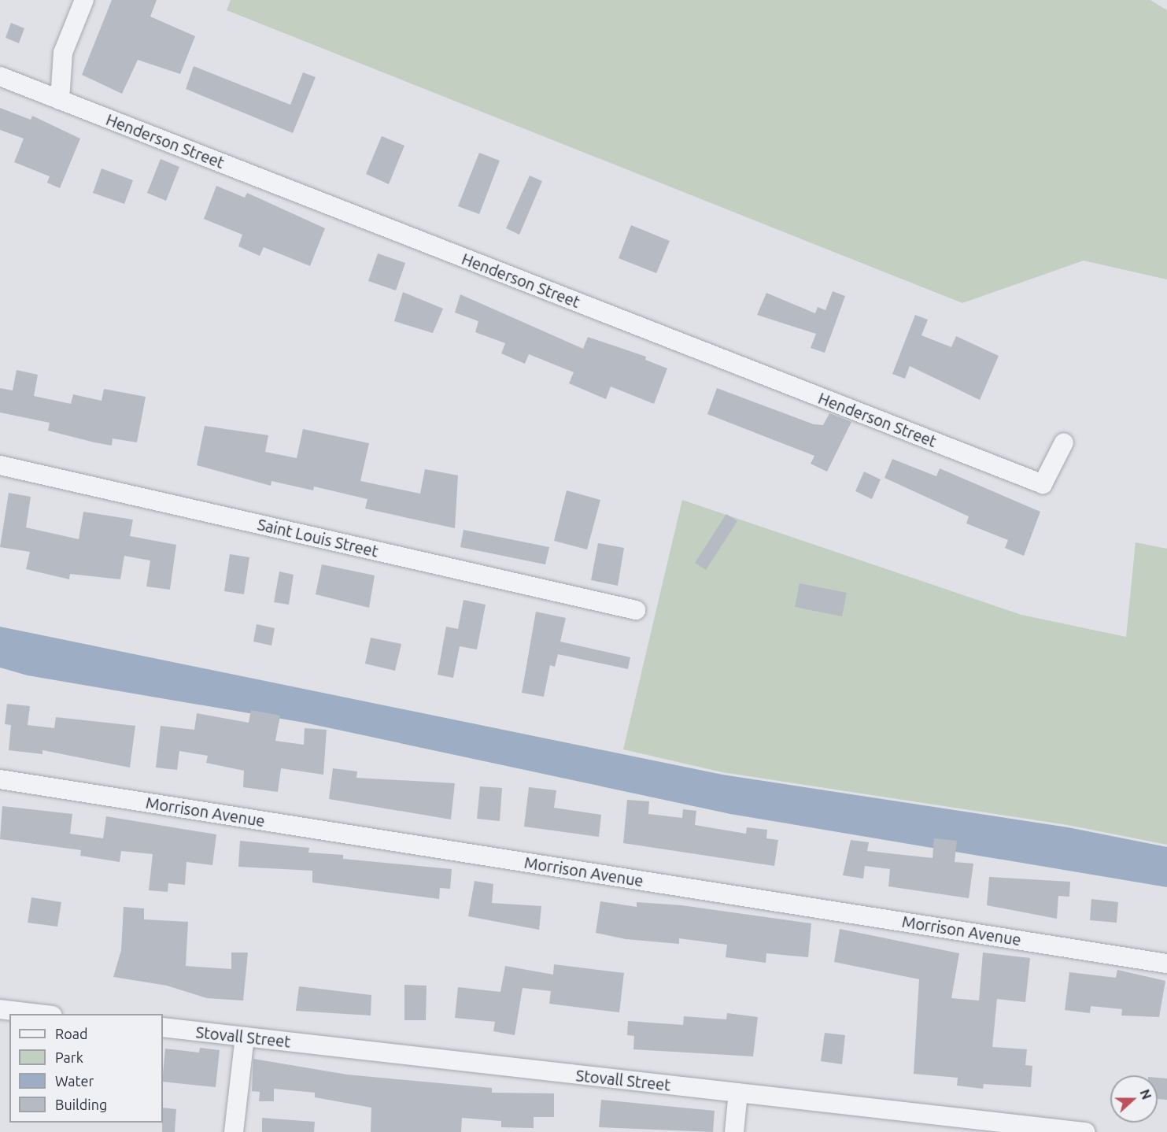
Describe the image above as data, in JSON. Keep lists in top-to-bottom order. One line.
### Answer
{"streets":{"street":["Henderson Street","Saint Louis Street","Morrison Avenue","Stovall Street"]},"legend":["Road","Park","Water","Building"],"north":"right"}
